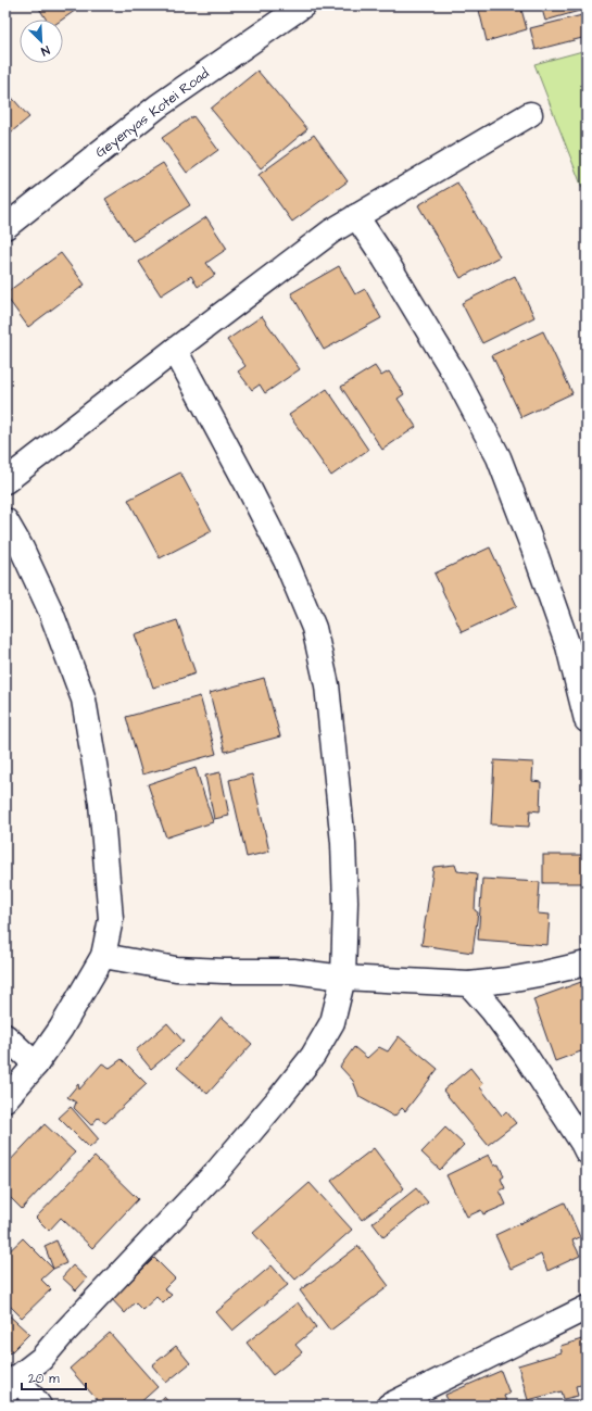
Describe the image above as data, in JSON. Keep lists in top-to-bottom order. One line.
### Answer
{"streets":{"street":["Geyenyas Kotei Road"]},"scale_bar":"20 m","north":"bottom right"}
